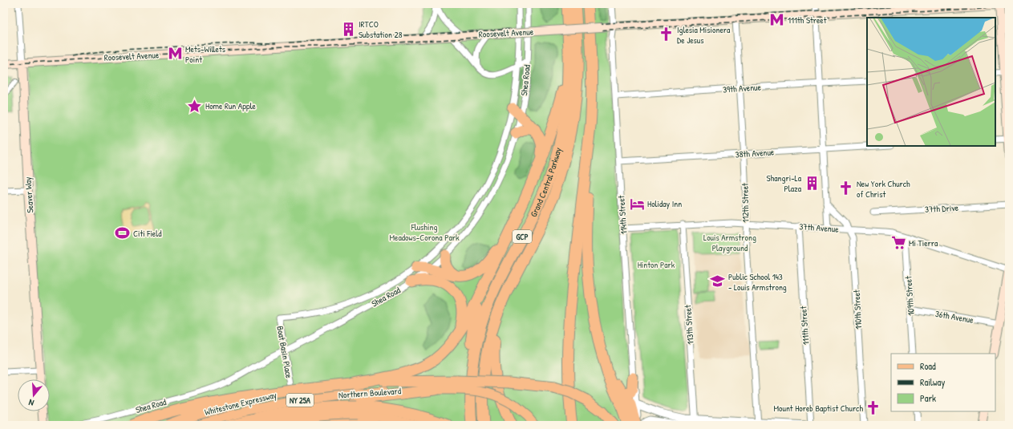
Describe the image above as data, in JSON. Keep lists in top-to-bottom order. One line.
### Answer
{"streets":{"highway":["Grand Central Parkway","GCP","Whitestone Expressway"],"main road":["Roosevelt Avenue","Seaver Way","Northern Boulevard","NY 25A"],"street":["Shea Road","39th Avenue","38th Avenue","112th Street","37th Drive","114th Street","37th Avenue","109th Street","110th Street","36th Avenue","113th Street","111th Street","Boat Basin Place"]},"crossings":[["Roosevelt Avenue","Seaver Way"],["Roosevelt Avenue","112th Street"],["Roosevelt Avenue","114th Street"],["Shea Road","Boat Basin Place"],["39th Avenue","112th Street"],["39th Avenue","114th Street"],["38th Avenue","112th Street"],["38th Avenue","114th Street"],["112th Street","37th Avenue"],["114th Street","37th Avenue"],["37th Avenue","109th Street"],["37th Avenue","110th Street"],["37th Avenue","113th Street"],["37th Avenue","111th Street"],["109th Street","36th Avenue"],["Northern Boulevard","Whitestone Expressway"]],"parks":["Flushing Meadows-Corona Park","Louis Armstrong Playground","Hinton Park"],"places":{"metro station":["111th Street","Mets–Willets Point"],"building":["IRTCO Substation 28","Shangri-La Plaza"],"church":["Iglesia Misionera De Jesus","New York Church of Christ","Mount Horeb Baptist Church"],"place":["Home Run Apple"],"hotel":["Holiday Inn"],"sports":["Citi Field"],"supermarket":["Mi Tierra"],"school or university":["Public School 143 - Louis Armstrong"]},"legend":["Road","Railway","Park"],"north":"bottom"}
